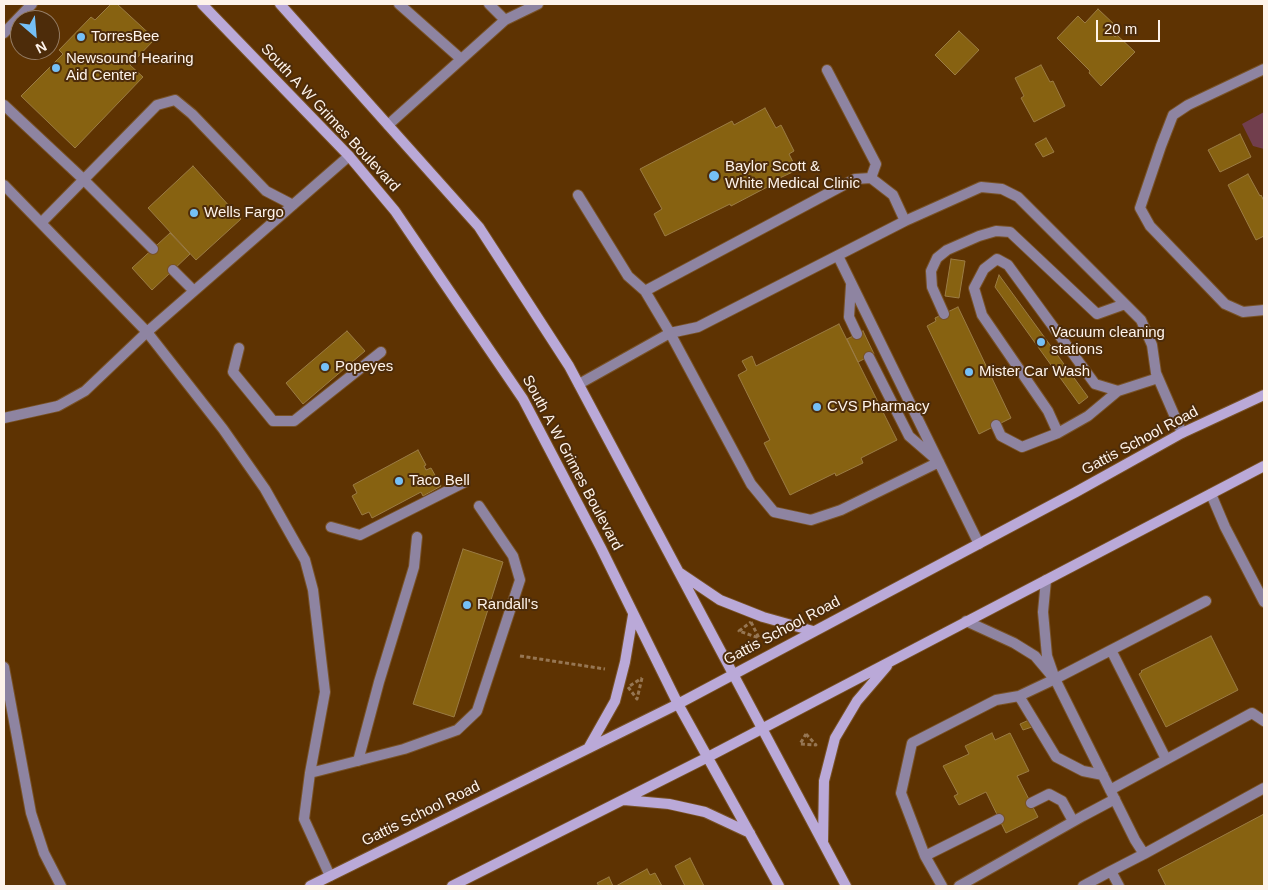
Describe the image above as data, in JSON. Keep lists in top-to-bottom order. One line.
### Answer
{"streets":{"main road":["South A W Grimes Boulevard","Gattis School Road"]},"crossings":[["South A W Grimes Boulevard","Gattis School Road"]],"places":["TorresBee","Newsound Hearing Aid Center","Baylor Scott & White Medical Clinic","Wells Fargo","Vacuum cleaning stations","Popeyes","Mister Car Wash","CVS Pharmacy","Taco Bell","Randall's"],"scale_bar":"20 m","north":"bottom right"}
